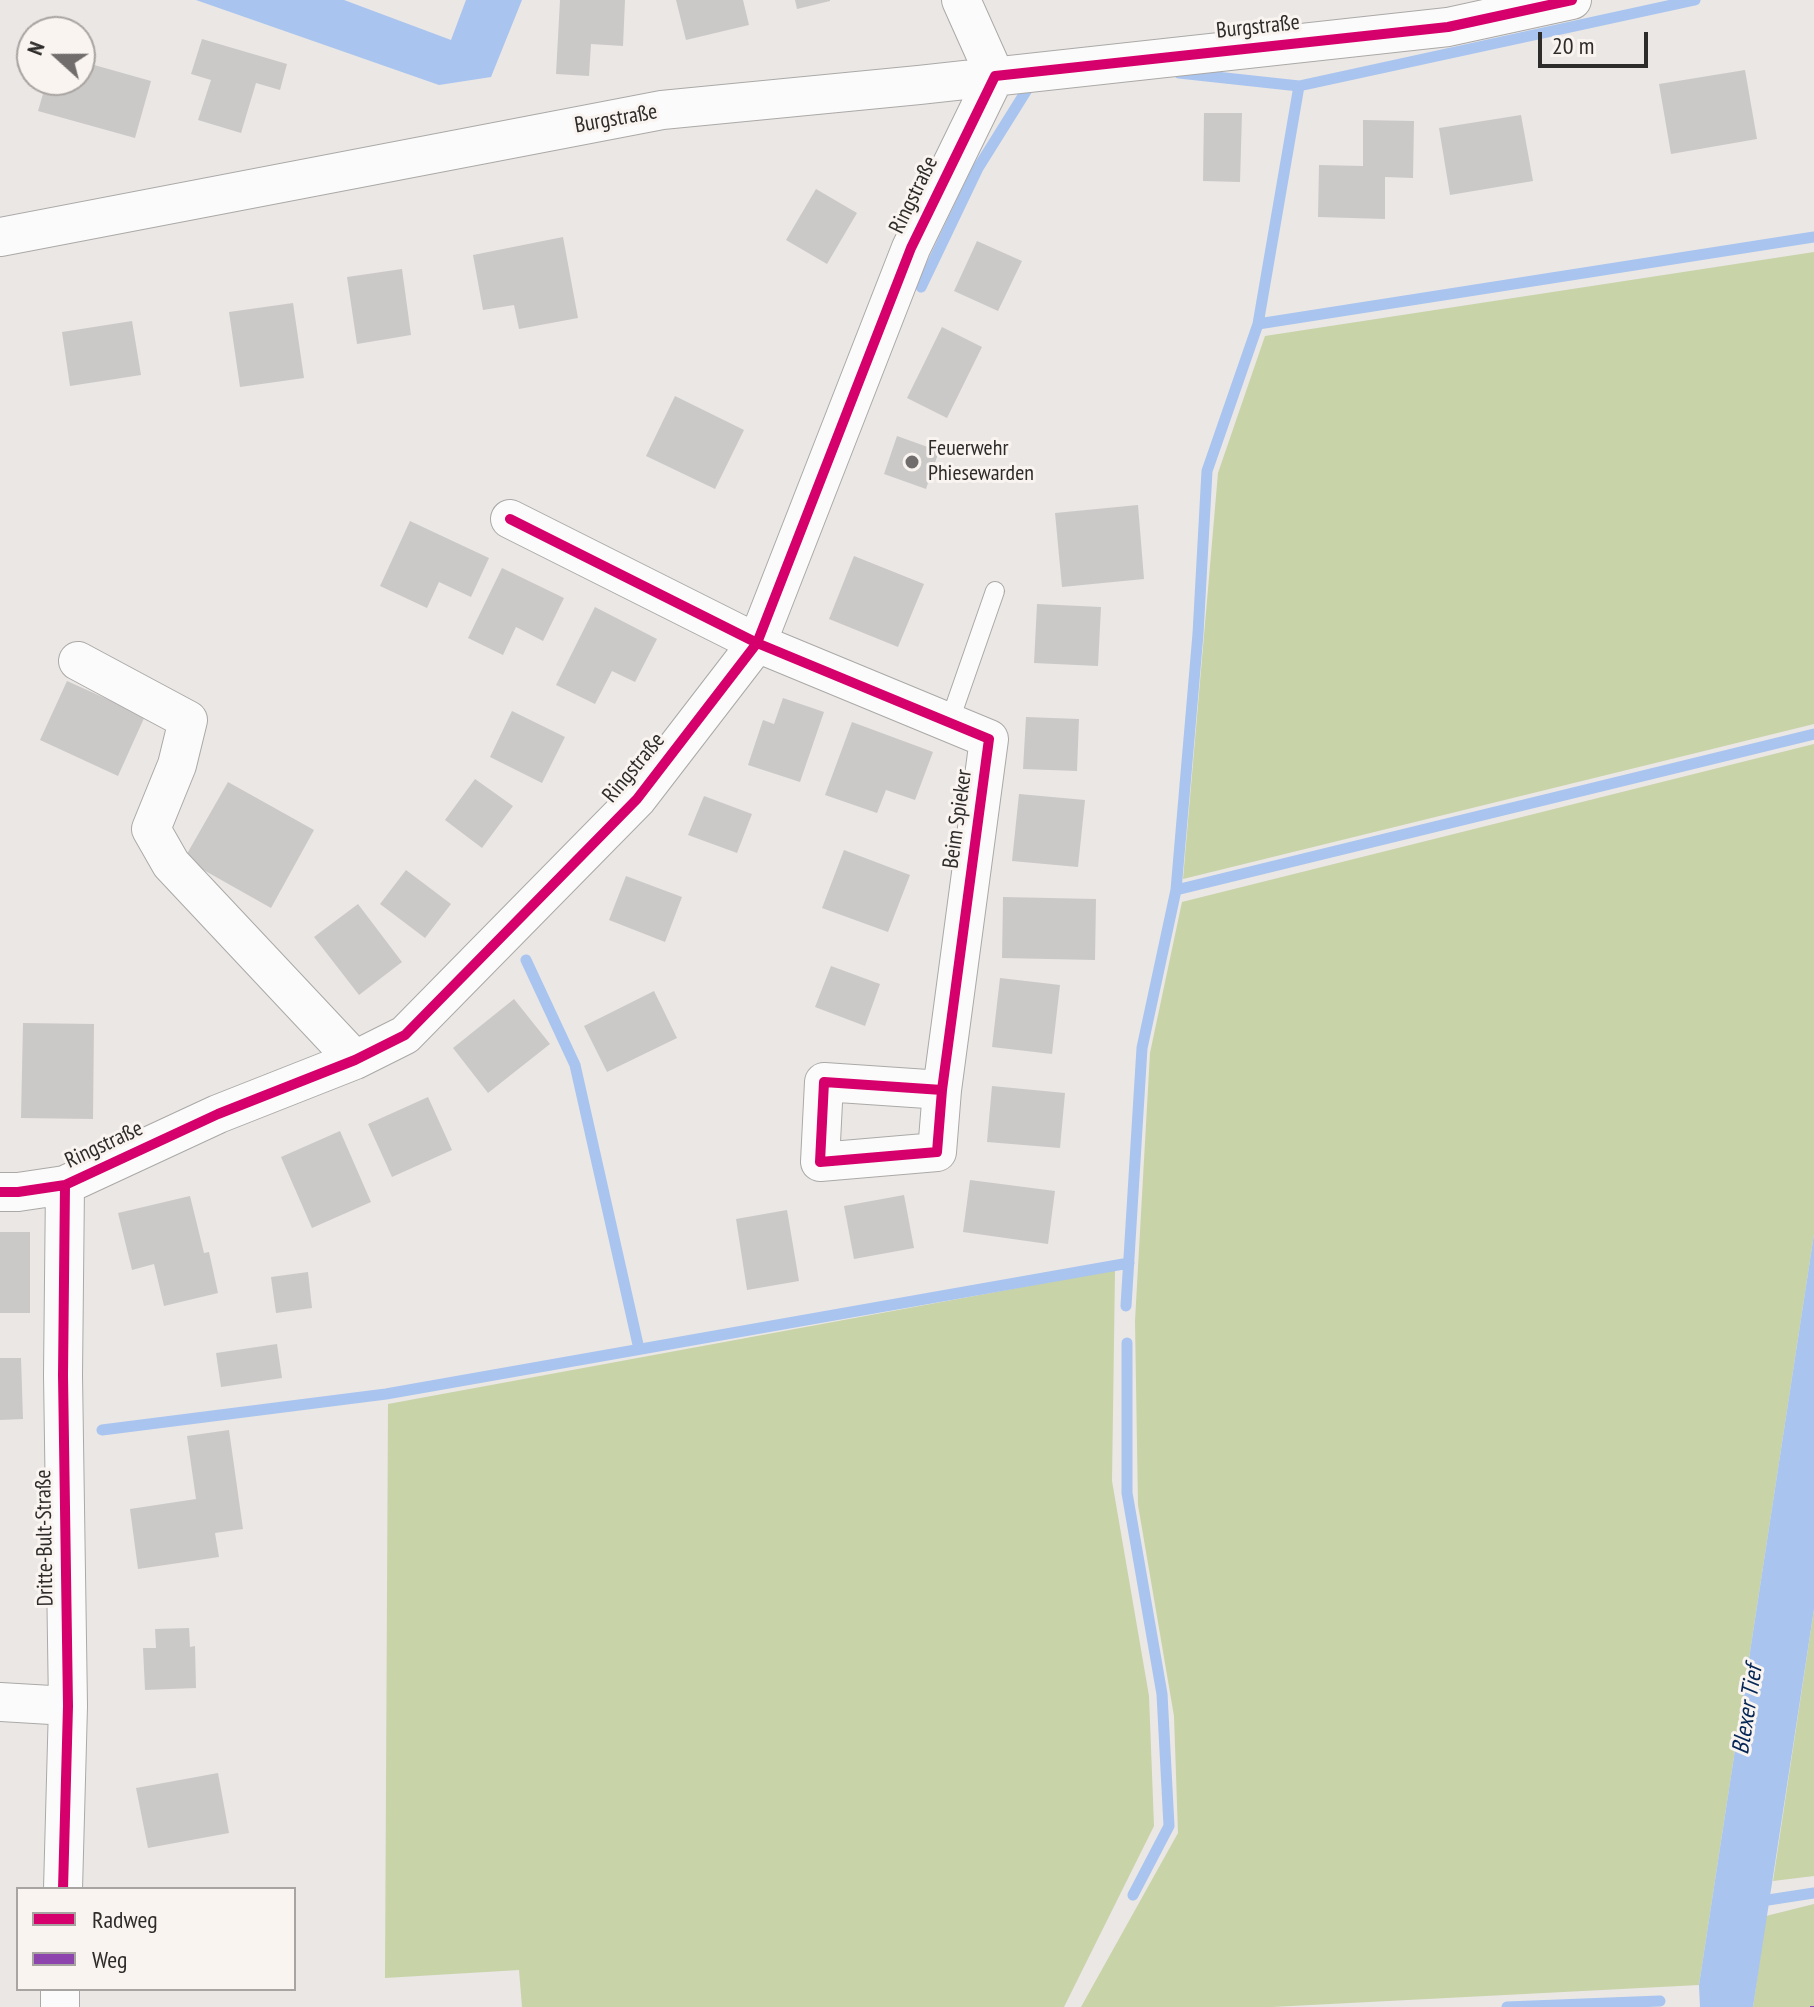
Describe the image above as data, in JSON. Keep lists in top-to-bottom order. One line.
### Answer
{"streets":{"street":["Burgstraße","Ringstraße","Beim Spieker","Dritte-Bult-Straße"]},"crossings":[["Burgstraße","Ringstraße"],["Ringstraße","Beim Spieker"],["Ringstraße","Dritte-Bult-Straße"]],"water":["Blexer Tief"],"places":["Feuerwehr Phiesewarden"],"legend":["Radweg","Weg"],"scale_bar":"20 m","north":"left"}
